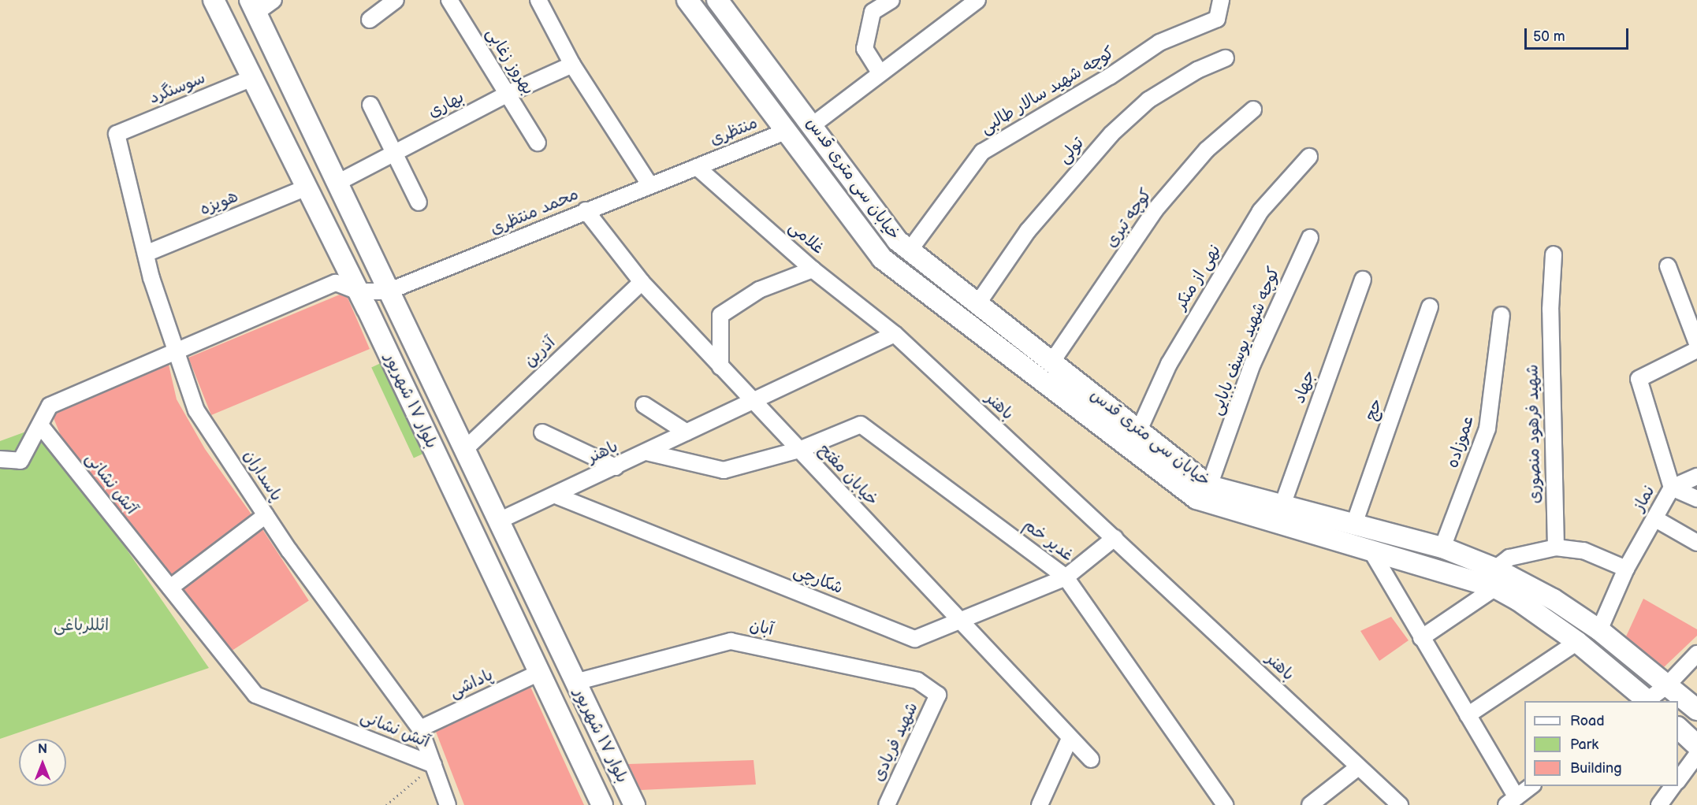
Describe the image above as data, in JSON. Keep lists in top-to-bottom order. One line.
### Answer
{"streets":{"main road":["خیابان سی متری قدس","بلوار ١٧ شهریور"],"street":["بهروز زغابی","سوسنگرد","کوچه شهید سالار طالبی","بهاری","منتظری","تولی","هویزه","محمد منتظری","کوچه تبری","غلامی","نهی از منکر","کوچه شهید یوسف بابایی","آذرین","جهاد","باهنر","حج","شهید فرهود منصوری","عموزاده","خیابان مفتح","پاسداران","آتش نشانی","نماز","غدیر خم","شکارچی","آبان","پاداشی","شهید فریادی"]},"crossings":[["بهروز زغابی","بهاری"],["سوسنگرد","بلوار ١٧ شهریور"],["سوسنگرد","پاسداران"],["کوچه شهید سالار طالبی","خیابان سی متری قدس"],["بهاری","بلوار ١٧ شهریور"],["منتظری","خیابان سی متری قدس"],["منتظری","محمد منتظری"],["منتظری","غلامی"],["تولی","خیابان سی متری قدس"],["خیابان سی متری قدس","کوچه تبری"],["خیابان سی متری قدس","نهی از منکر"],["خیابان سی متری قدس","کوچه شهید یوسف بابایی"],["خیابان سی متری قدس","جهاد"],["خیابان سی متری قدس","حج"],["خیابان سی متری قدس","عموزاده"],["خیابان سی متری قدس","نماز"],["هویزه","بلوار ١٧ شهریور"],["هویزه","پاسداران"],["محمد منتظری","غلامی"],["محمد منتظری","بلوار ١٧ شهریور"],["محمد منتظری","خیابان مفتح"],["غلامی","باهنر"],["آذرین","بلوار ١٧ شهریور"],["آذرین","خیابان مفتح"],["بلوار ١٧ شهریور","باهنر"],["بلوار ١٧ شهریور","آبان"],["بلوار ١٧ شهریور","پاداشی"],["باهنر","خیابان مفتح"],["باهنر","شکارچی"],["خیابان مفتح","غدیر خم"],["خیابان مفتح","شکارچی"],["پاسداران","آتش نشانی"],["پاسداران","پاداشی"],["غدیر خم","شکارچی"],["آبان","شهید فریادی"]],"parks":["ائللرباغی"],"legend":["Road","Park","Building"],"scale_bar":"50 m","north":"top"}
